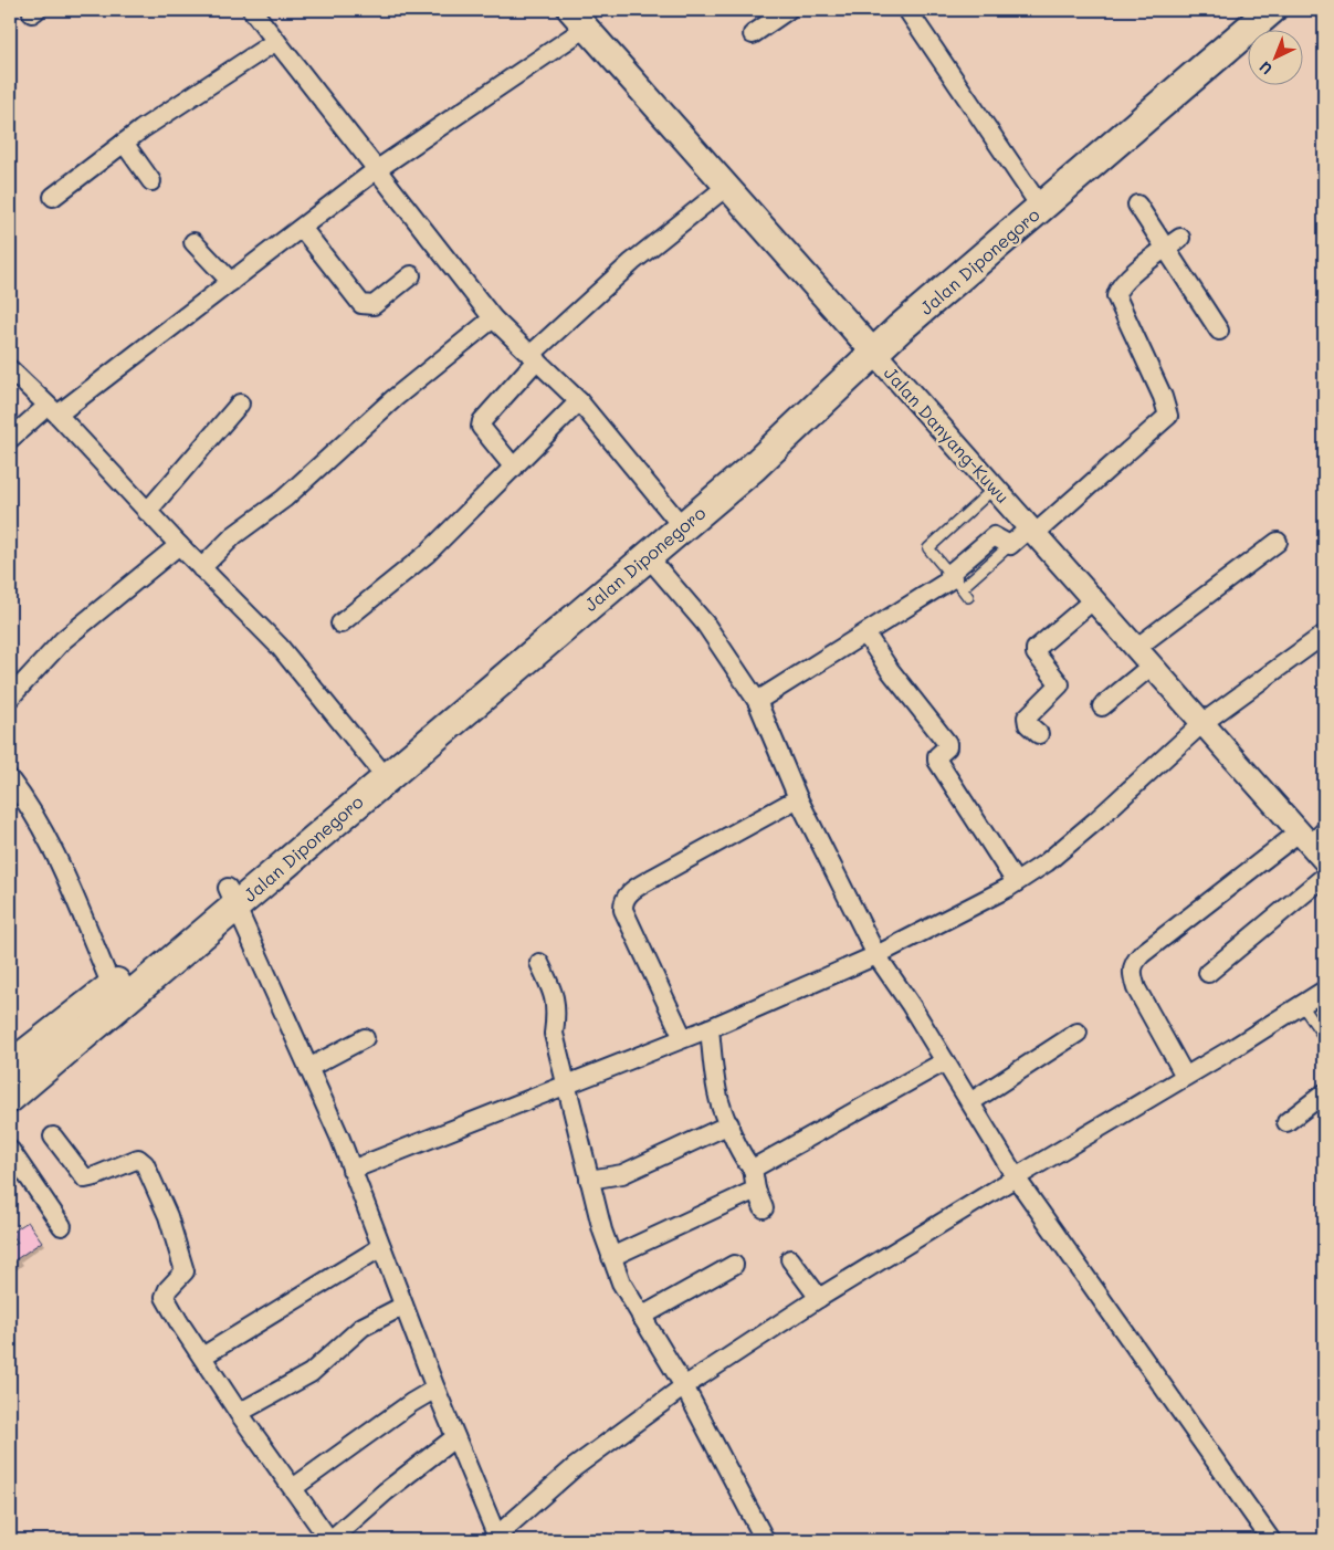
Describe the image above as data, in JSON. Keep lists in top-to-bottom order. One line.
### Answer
{"streets":{"main road":["Jalan Diponegoro","Jalan Danyang-Kuwu"]},"crossings":[["Jalan Diponegoro","Jalan Danyang-Kuwu"]],"north":"bottom left"}
